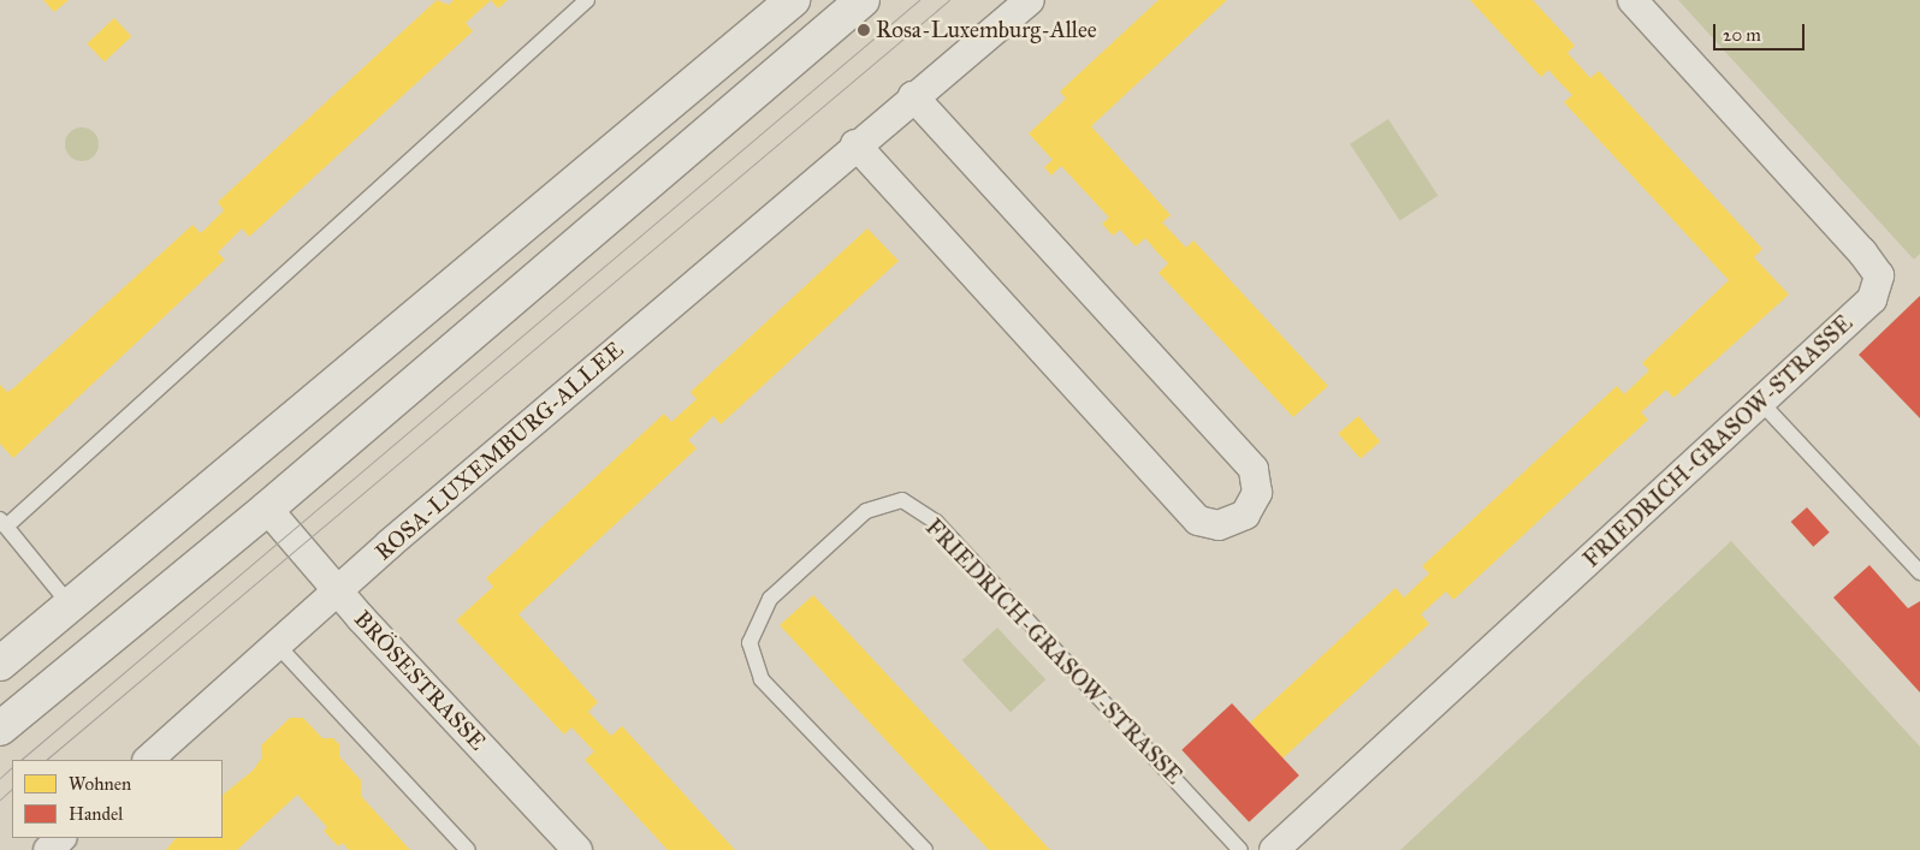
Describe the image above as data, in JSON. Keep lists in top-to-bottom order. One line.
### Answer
{"streets":{"street":["FRIEDRICH-GRASOW-STRASSE","ROSA-LUXEMBURG-ALLEE","BRÖSESTRASSE"]},"crossings":[["ROSA-LUXEMBURG-ALLEE","BRÖSESTRASSE"]],"places":["Rosa-Luxemburg-Allee"],"legend":["Wohnen","Handel"],"scale_bar":"20 m"}
